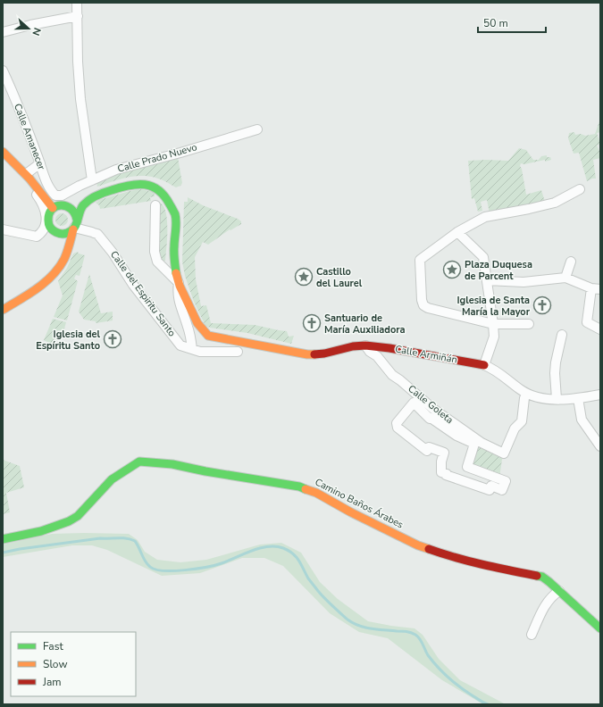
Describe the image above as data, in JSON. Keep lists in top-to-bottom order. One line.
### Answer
{"streets":{"street":["Calle Amanecer","Calle Prado Nuevo","Calle del Espiritu Santo","Calle Armiñán","Calle Goleta","Camino Baños Árabes"]},"crossings":[["Calle Amanecer","Calle Prado Nuevo"],["Calle Amanecer","Calle del Espiritu Santo"],["Calle Prado Nuevo","Calle del Espiritu Santo"],["Calle Armiñán","Calle Goleta"]],"places":{"place":["Plaza Duquesa de Parcent","Castillo del Laurel"],"church":["Iglesia de Santa María la Mayor","Santuario de María Auxiliadora","Iglesia del Espíritu Santo"]},"legend":["Fast","Slow","Jam"],"scale_bar":"50 m","north":"right"}
